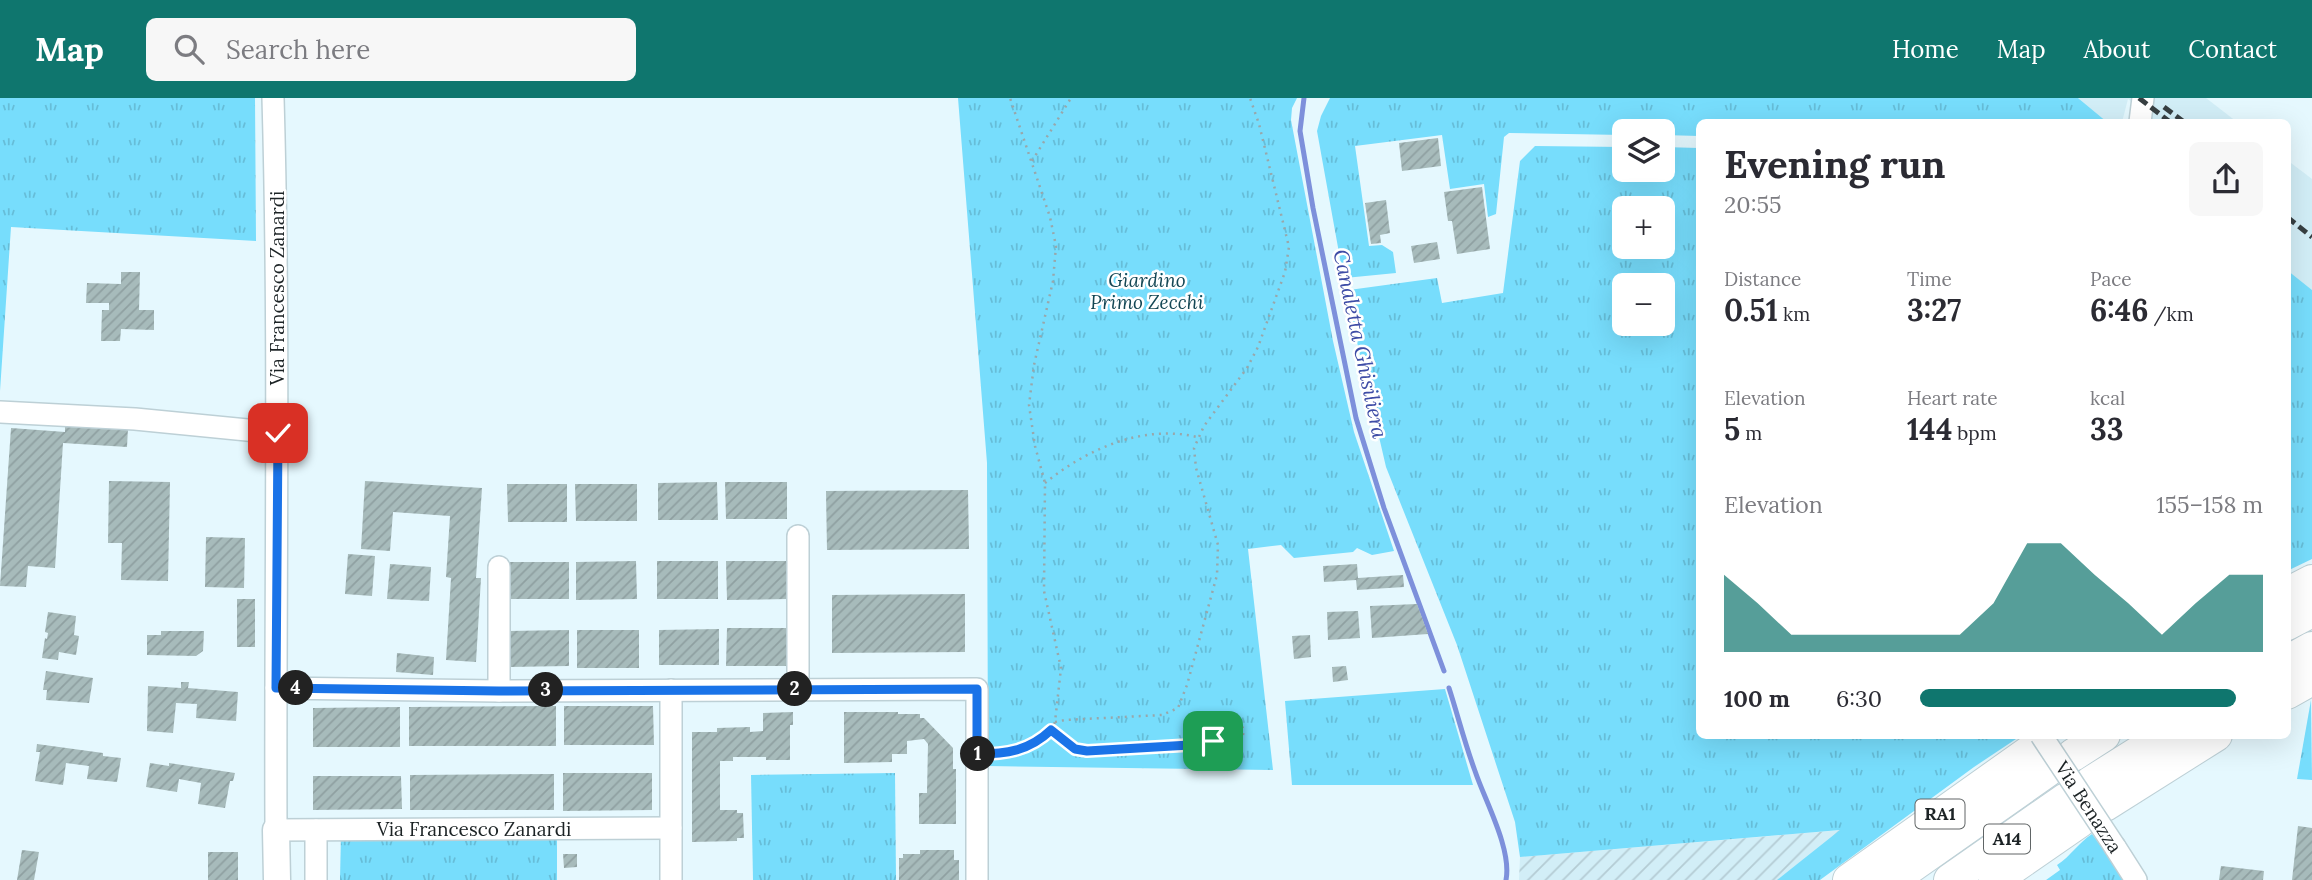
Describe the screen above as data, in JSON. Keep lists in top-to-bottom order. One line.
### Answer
{"streets":{"highway":["RA1","A14"],"main road":["Via Francesco Zanardi"],"street":["Via Benazza"]},"crossings":[["Via Benazza","RA1"],["Via Benazza","A14"],["RA1","A14"]],"water":["Canaletta Ghisiliera"],"parks":["Giardino Primo Zecchi"],"page":{"header":"Map","search":"Search here","nav":["Home","Map","About","Contact"],"map_buttons":["+","−"],"heading":["Evening run","20:55"],"stats":[["Distance","0.51 km"],["Time","3:27"],["Pace","6:46 /km"],["Elevation","5 m"],["Heart rate","144 bpm"],["kcal","33"]],"chart":["Elevation","155–158 m"],"pins":["4","2","3","1"],"list":[{"name":"100 m","note":"6:30"}]}}
